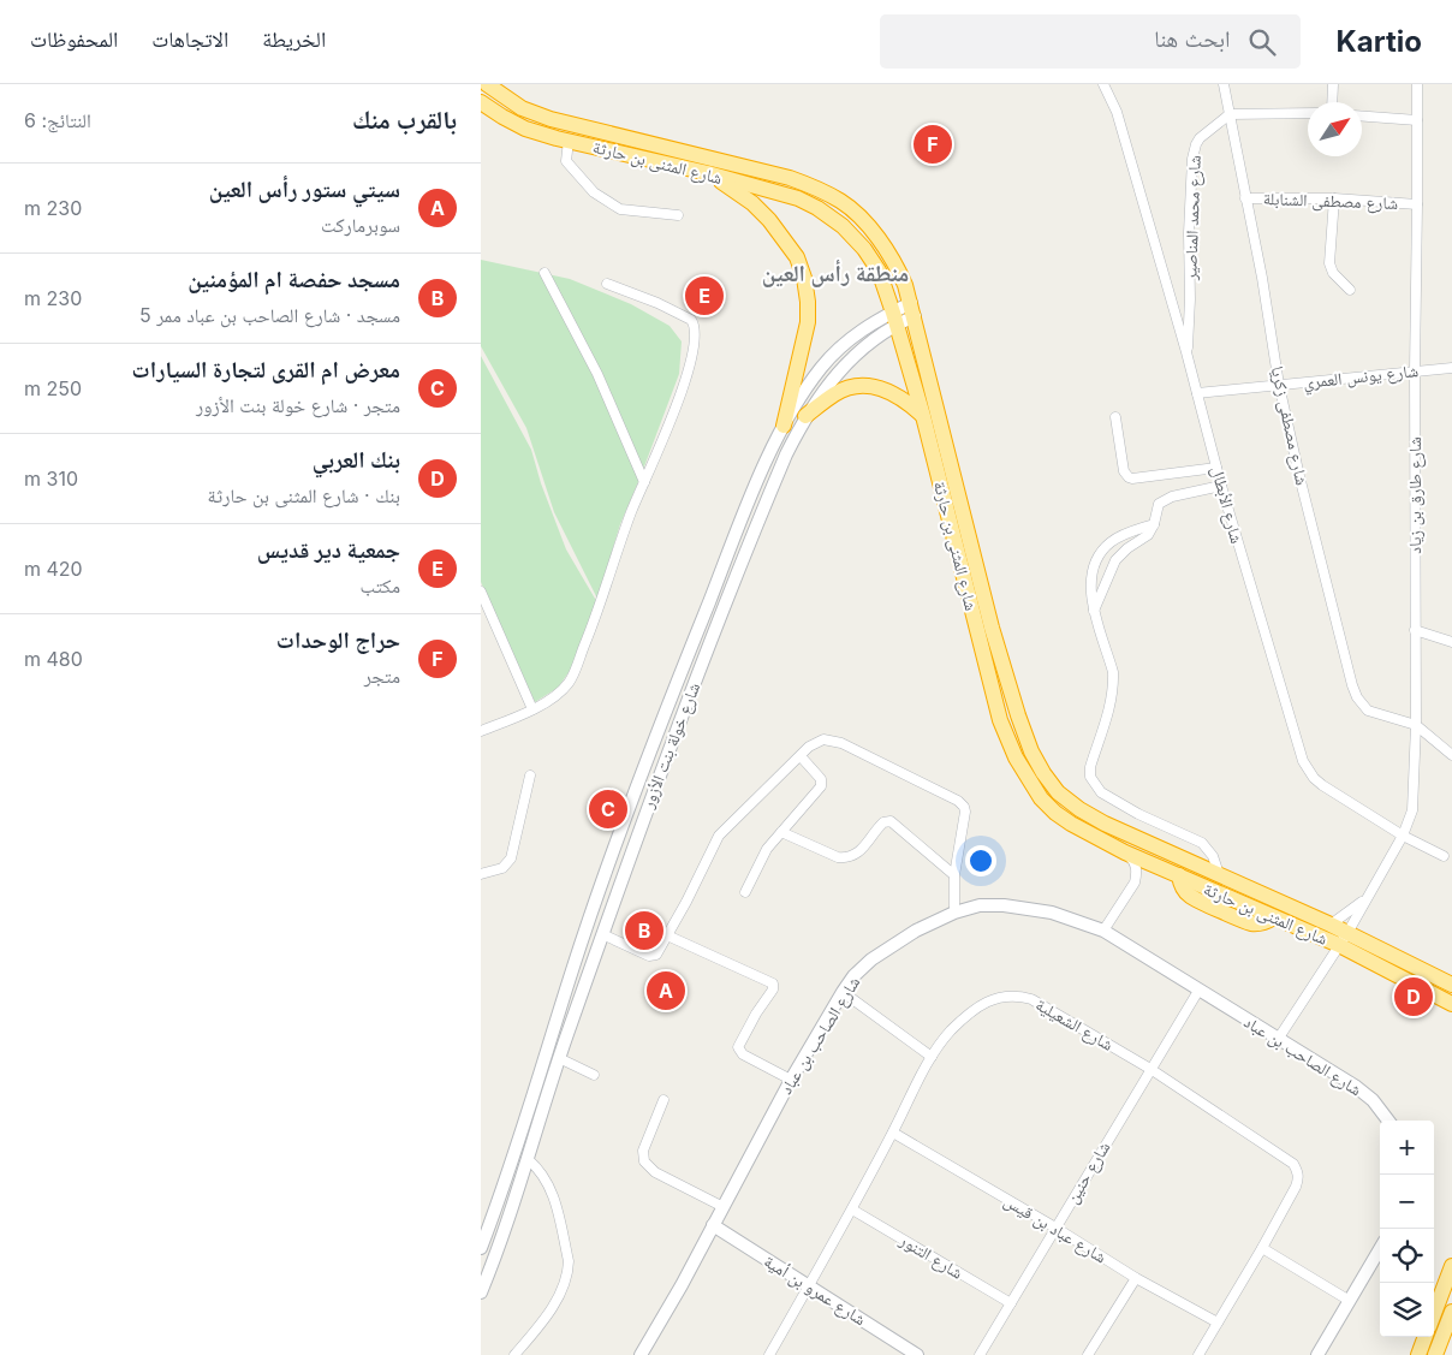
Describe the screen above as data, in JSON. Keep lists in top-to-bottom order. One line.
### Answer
{"streets":{"highway":["شارع المثنى بن حارثة"],"street":["شارع مصطفى الشنابلة","شارع محمد المناصير","شارع يونس العمري","شارع مصطفى زكريا","شارع طارق بن زياد","شارع الأبطال","شارع خولة بنت الأزور","شارع الشعيلية","شارع الصاحب بن عباد","شارع حنين","شارع عباد بن قيس","شارع التنور","شارع عمرو بن أمية"]},"crossings":[["شارع المثنى بن حارثة","شارع طارق بن زياد"],["شارع المثنى بن حارثة","شارع خولة بنت الأزور"],["شارع مصطفى الشنابلة","شارع مصطفى زكريا"],["شارع مصطفى الشنابلة","شارع طارق بن زياد"],["شارع محمد المناصير","شارع مصطفى زكريا"],["شارع محمد المناصير","شارع الأبطال"],["شارع يونس العمري","شارع مصطفى زكريا"],["شارع يونس العمري","شارع طارق بن زياد"],["شارع يونس العمري","شارع الأبطال"],["شارع مصطفى زكريا","شارع طارق بن زياد"],["شارع طارق بن زياد","شارع الأبطال"],["شارع طارق بن زياد","شارع الصاحب بن عباد"],["شارع الشعيلية","شارع حنين"],["شارع الشعيلية","شارع عباد بن قيس"],["شارع الشعيلية","شارع التنور"],["شارع الشعيلية","شارع عمرو بن أمية"],["شارع الصاحب بن عباد","شارع حنين"],["شارع الصاحب بن عباد","شارع عمرو بن أمية"],["شارع حنين","شارع عباد بن قيس"],["شارع حنين","شارع التنور"]],"districts":["منطقة رأس العين"],"north":"top right","page":{"header":"Kartio","search":"ابحث هنا","nav":["الخريطة","الاتجاهات","المحفوظات"],"heading":["بالقرب منك","النتائج: 6"],"pins":["F","E","C","B","A","D"],"list":[{"mark":"A","name":"سيتي ستور رأس العين","note":"سوبرماركت","value":"230 m"},{"mark":"B","name":"مسجد حفصة ام المؤمنين","note":"مسجد · شارع الصاحب بن عباد ممر 5","value":"230 m"},{"mark":"C","name":"معرض ام القرى لتجارة السيارات","note":"متجر · شارع خولة بنت الأزور","value":"250 m"},{"mark":"D","name":"بنك العربي","note":"بنك · شارع المثنى بن حارثة","value":"310 m"},{"mark":"E","name":"جمعية دير قديس","note":"مكتب","value":"420 m"},{"mark":"F","name":"حراج الوحدات","note":"متجر","value":"480 m"}],"map_buttons":["+","−"]}}
